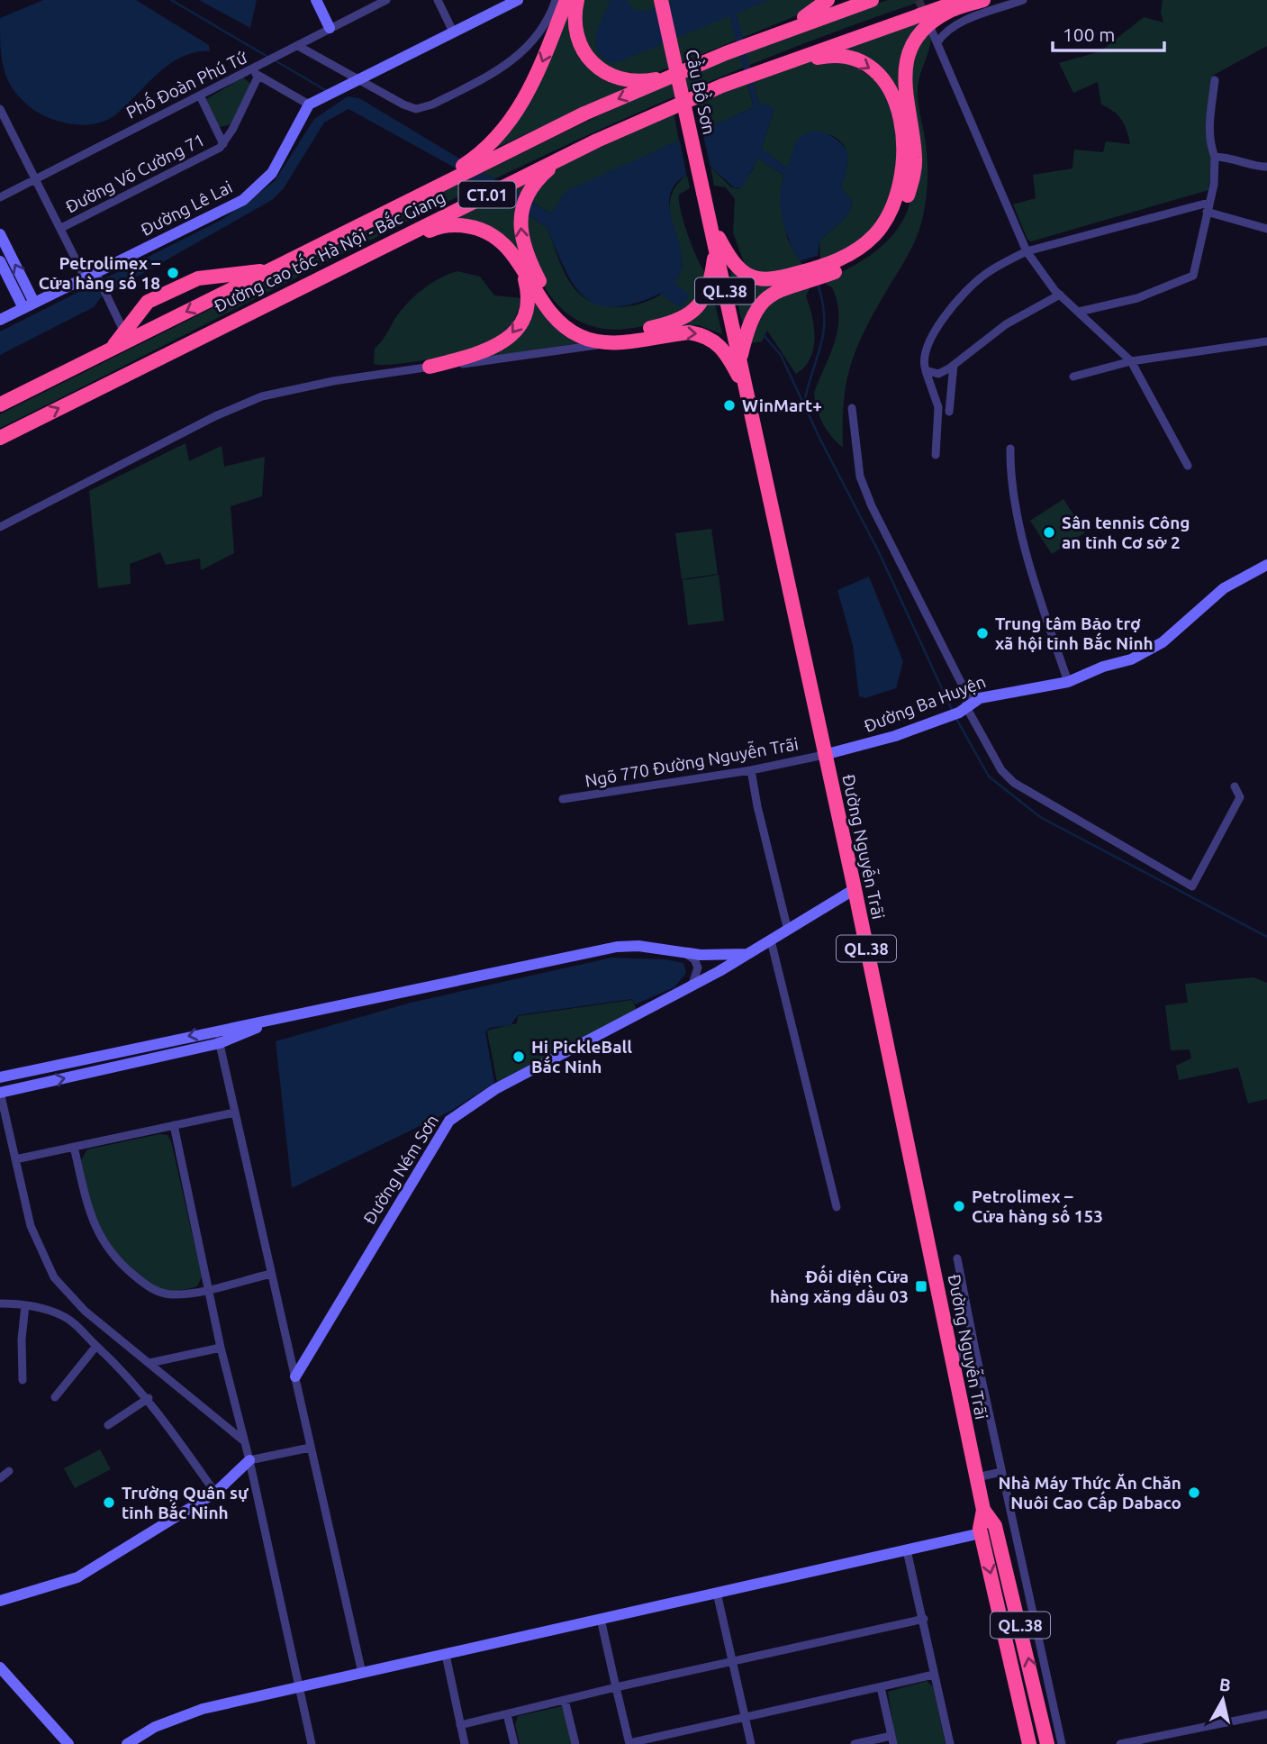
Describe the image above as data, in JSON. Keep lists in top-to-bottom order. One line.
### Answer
{"streets":{"highway":["Cầu Bồ Sơn","CT.01","Đường cao tốc Hà Nội - Bắc Giang","QL.38","Đường Nguyễn Trãi"],"street":["Phố Đoàn Phú Tứ","Đường Võ Cường 71","Đường Lê Lai","Đường Ba Huyện","Ngõ 770 Đường Nguyễn Trãi","Đường Ném Sơn"]},"crossings":[["Phố Đoàn Phú Tứ","Đường Võ Cường 71"],["Cầu Bồ Sơn","Đường Nguyễn Trãi"],["Đường Ba Huyện","Ngõ 770 Đường Nguyễn Trãi"],["Đường Ba Huyện","Đường Nguyễn Trãi"],["Ngõ 770 Đường Nguyễn Trãi","Đường Nguyễn Trãi"],["Đường Nguyễn Trãi","Đường Ném Sơn"]],"places":{"other":["Petrolimex – Cửa hàng số 18","WinMart+","Sân tennis Công an tỉnh Cơ sở 2","Trung tâm Bảo trợ xã hội tỉnh Bắc Ninh","Hi PickleBall Bắc Ninh","Petrolimex – Cửa hàng số 153","Nhà Máy Thức Ăn Chăn Nuôi Cao Cấp Dabaco","Trường Quân sự tỉnh Bắc Ninh"],"transit":["Đối diện Cửa hàng xăng dầu 03"]},"scale_bar":"100 m","north":"top"}
